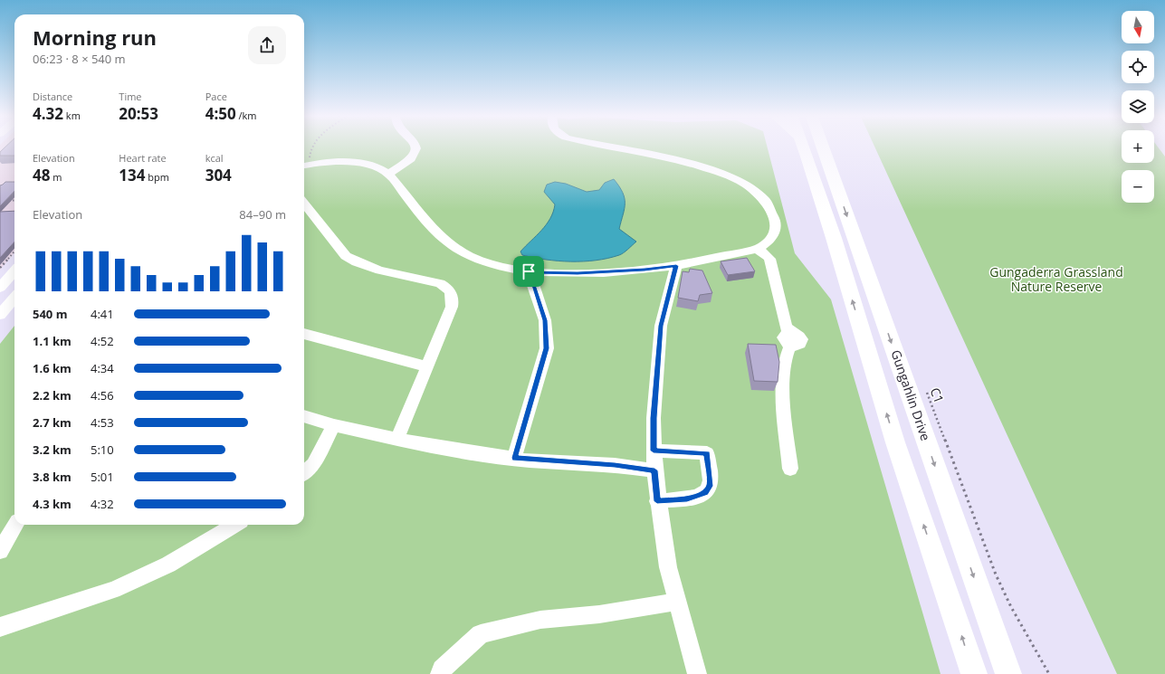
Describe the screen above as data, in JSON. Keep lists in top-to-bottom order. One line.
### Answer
{"streets":{"main road":["Gungahlin Drive"],"path":["C1"]},"parks":["Gungaderra Grassland Nature Reserve"],"north":"bottom","page":{"map_buttons":["+","−"],"heading":["Morning run","06:23 · 8 × 540 m"],"stats":[["Distance","4.32 km"],["Time","20:53"],["Pace","4:50 /km"],["Elevation","48 m"],["Heart rate","134 bpm"],["kcal","304"]],"chart":["Elevation","84–90 m"],"list":[{"name":"540 m","note":"4:41"},{"name":"1.1 km","note":"4:52"},{"name":"1.6 km","note":"4:34"},{"name":"2.2 km","note":"4:56"},{"name":"2.7 km","note":"4:53"},{"name":"3.2 km","note":"5:10"},{"name":"3.8 km","note":"5:01"},{"name":"4.3 km","note":"4:32"}]}}
